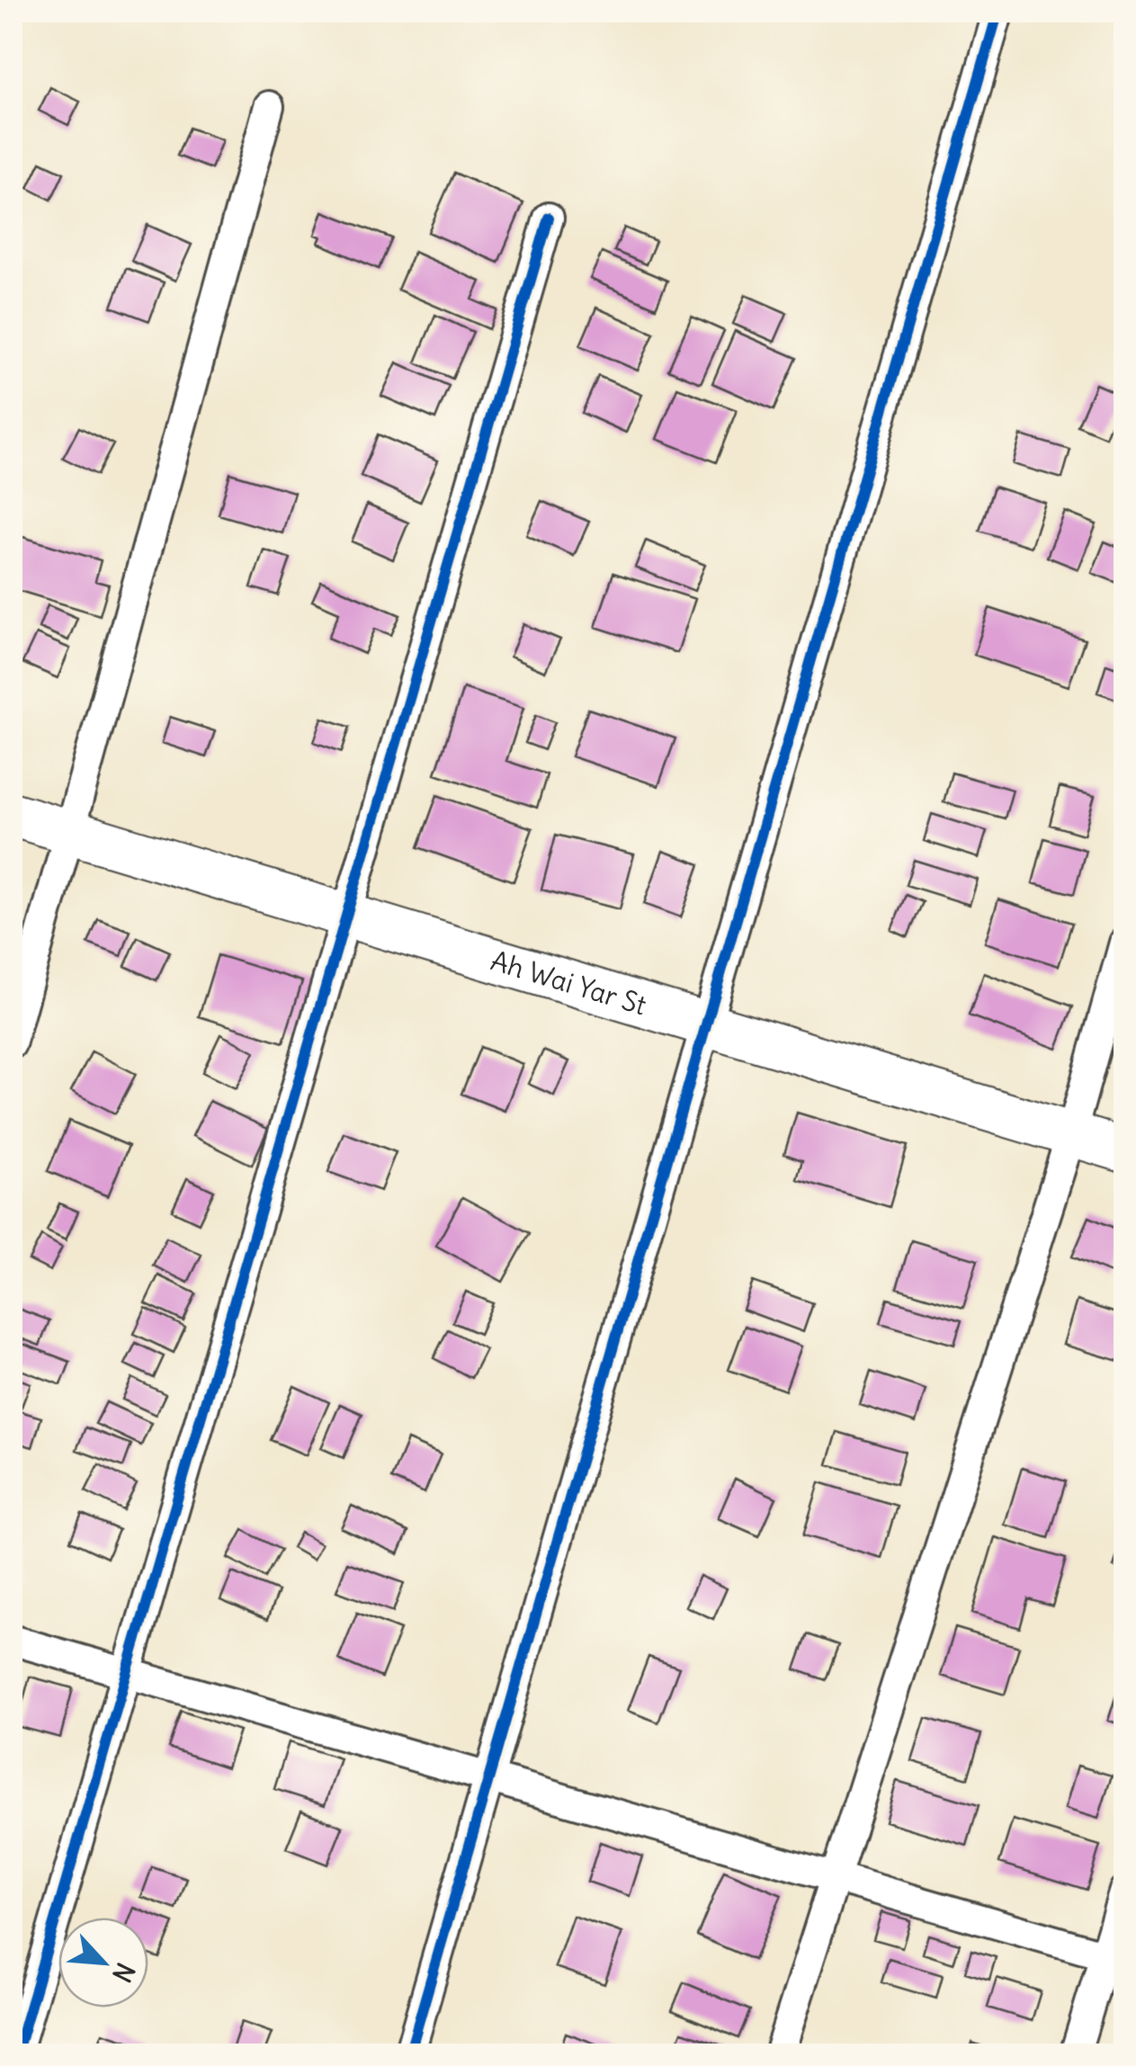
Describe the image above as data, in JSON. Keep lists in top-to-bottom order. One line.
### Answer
{"streets":{"street":["Ah Wai Yar St"]},"north":"bottom right"}
